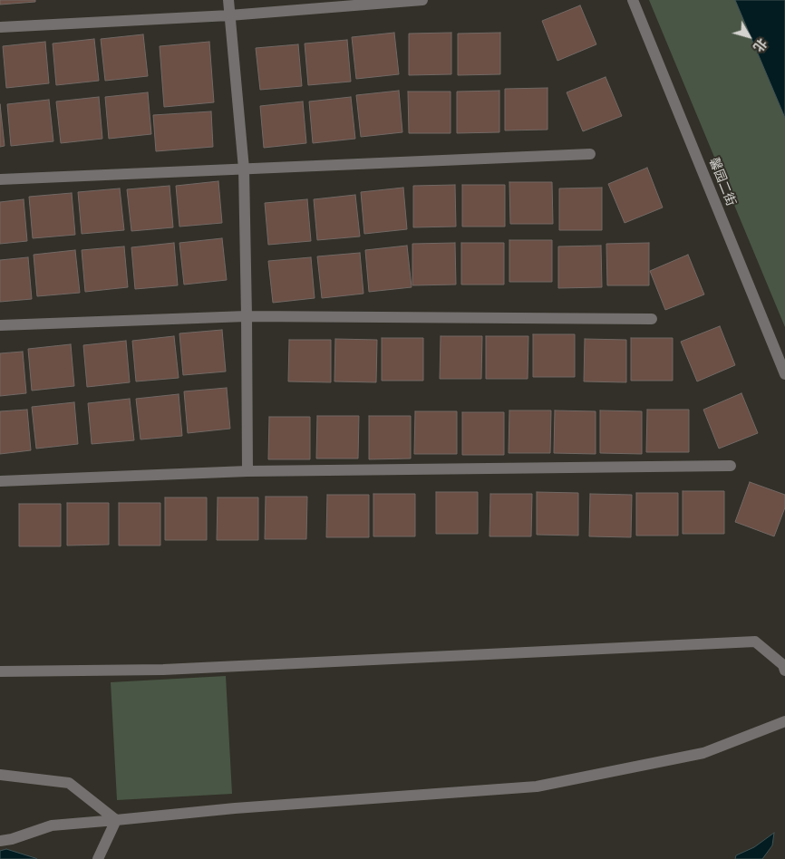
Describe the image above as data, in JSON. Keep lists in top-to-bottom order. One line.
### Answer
{"streets":{"street":["馨园二街"]},"north":"bottom right"}
